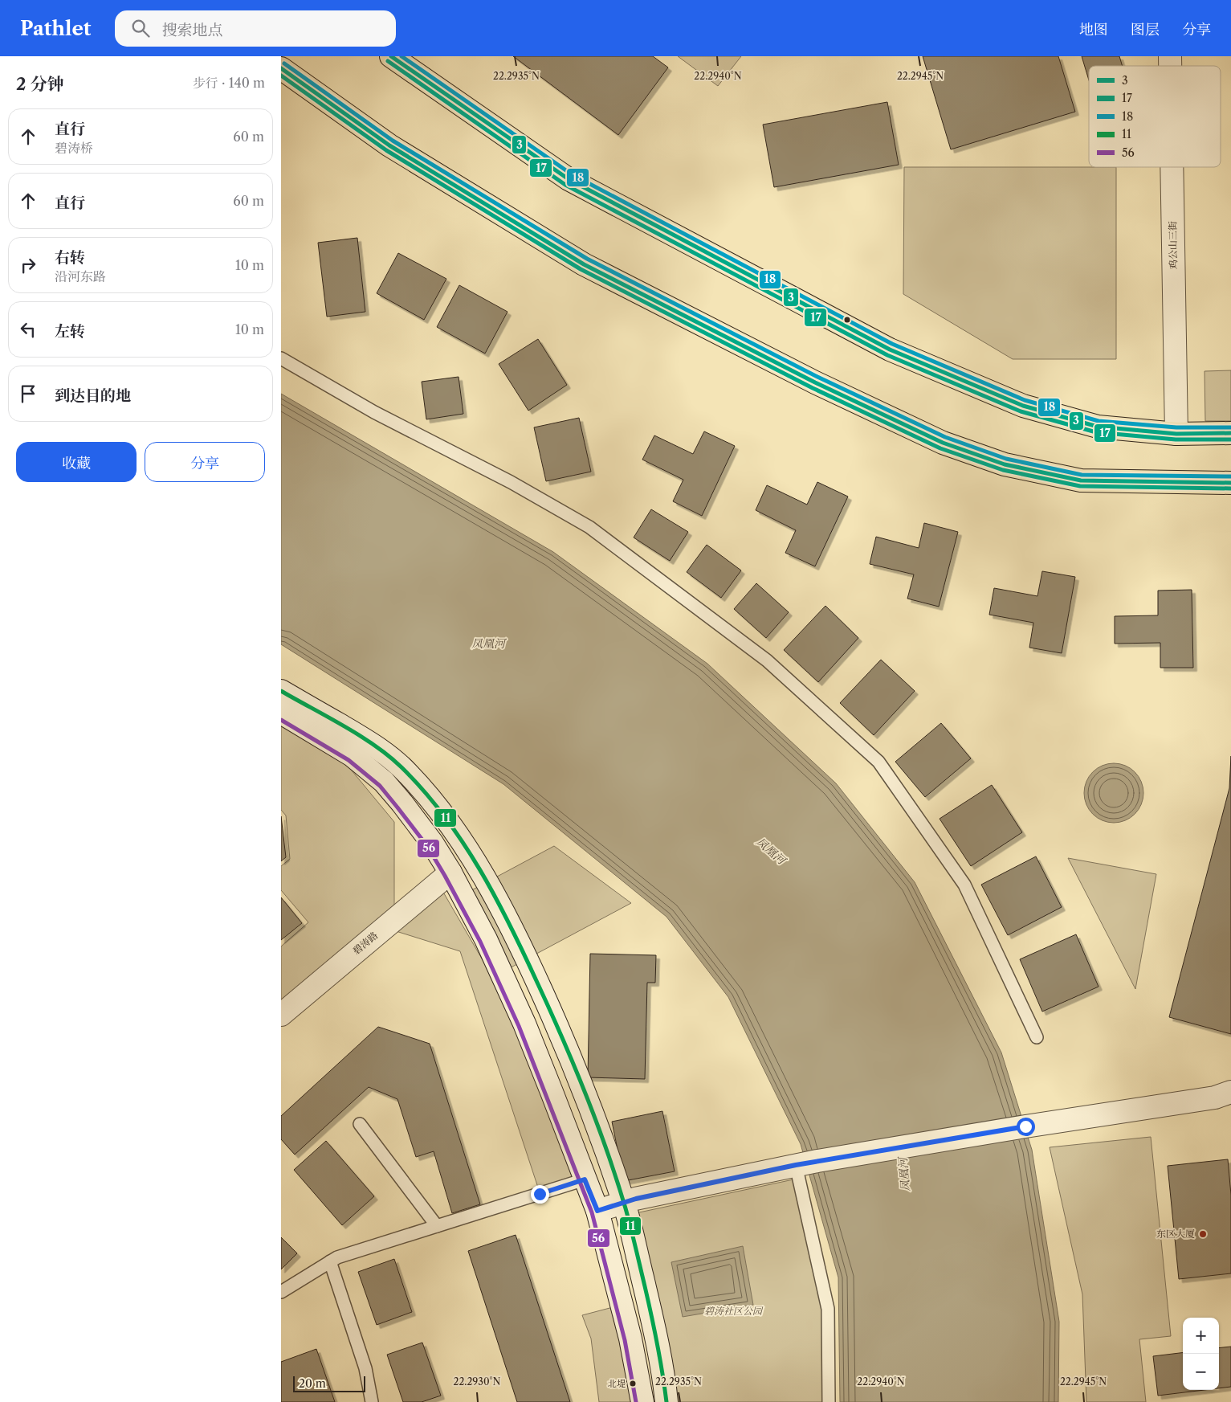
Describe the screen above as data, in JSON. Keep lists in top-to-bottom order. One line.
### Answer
{"streets":{"street":["鸡公山三街","碧涛路"]},"water":["凤凰河"],"parks":["碧涛社区公园"],"places":["东区大厦","北堤"],"lines":["transit line 3","transit line 18","transit line 17","transit line 11","transit line 56"],"legend":["3","17","18","11","56"],"scale_bar":"20 m","page":{"header":"Pathlet","search":"搜索地点","nav":["地图","图层","分享"],"heading":["2 分钟","步行 · 140 m"],"list":[["直行","碧涛桥","60 m"],["直行","60 m"],["右转","沿河东路","10 m"],["左转","10 m"],"到达目的地"],"buttons":["收藏","分享"],"map_buttons":["+","−"],"scale":"20 m"},"coordinates":["22.2935°N","22.2940°N","22.2945°N","22.2930°N"]}
